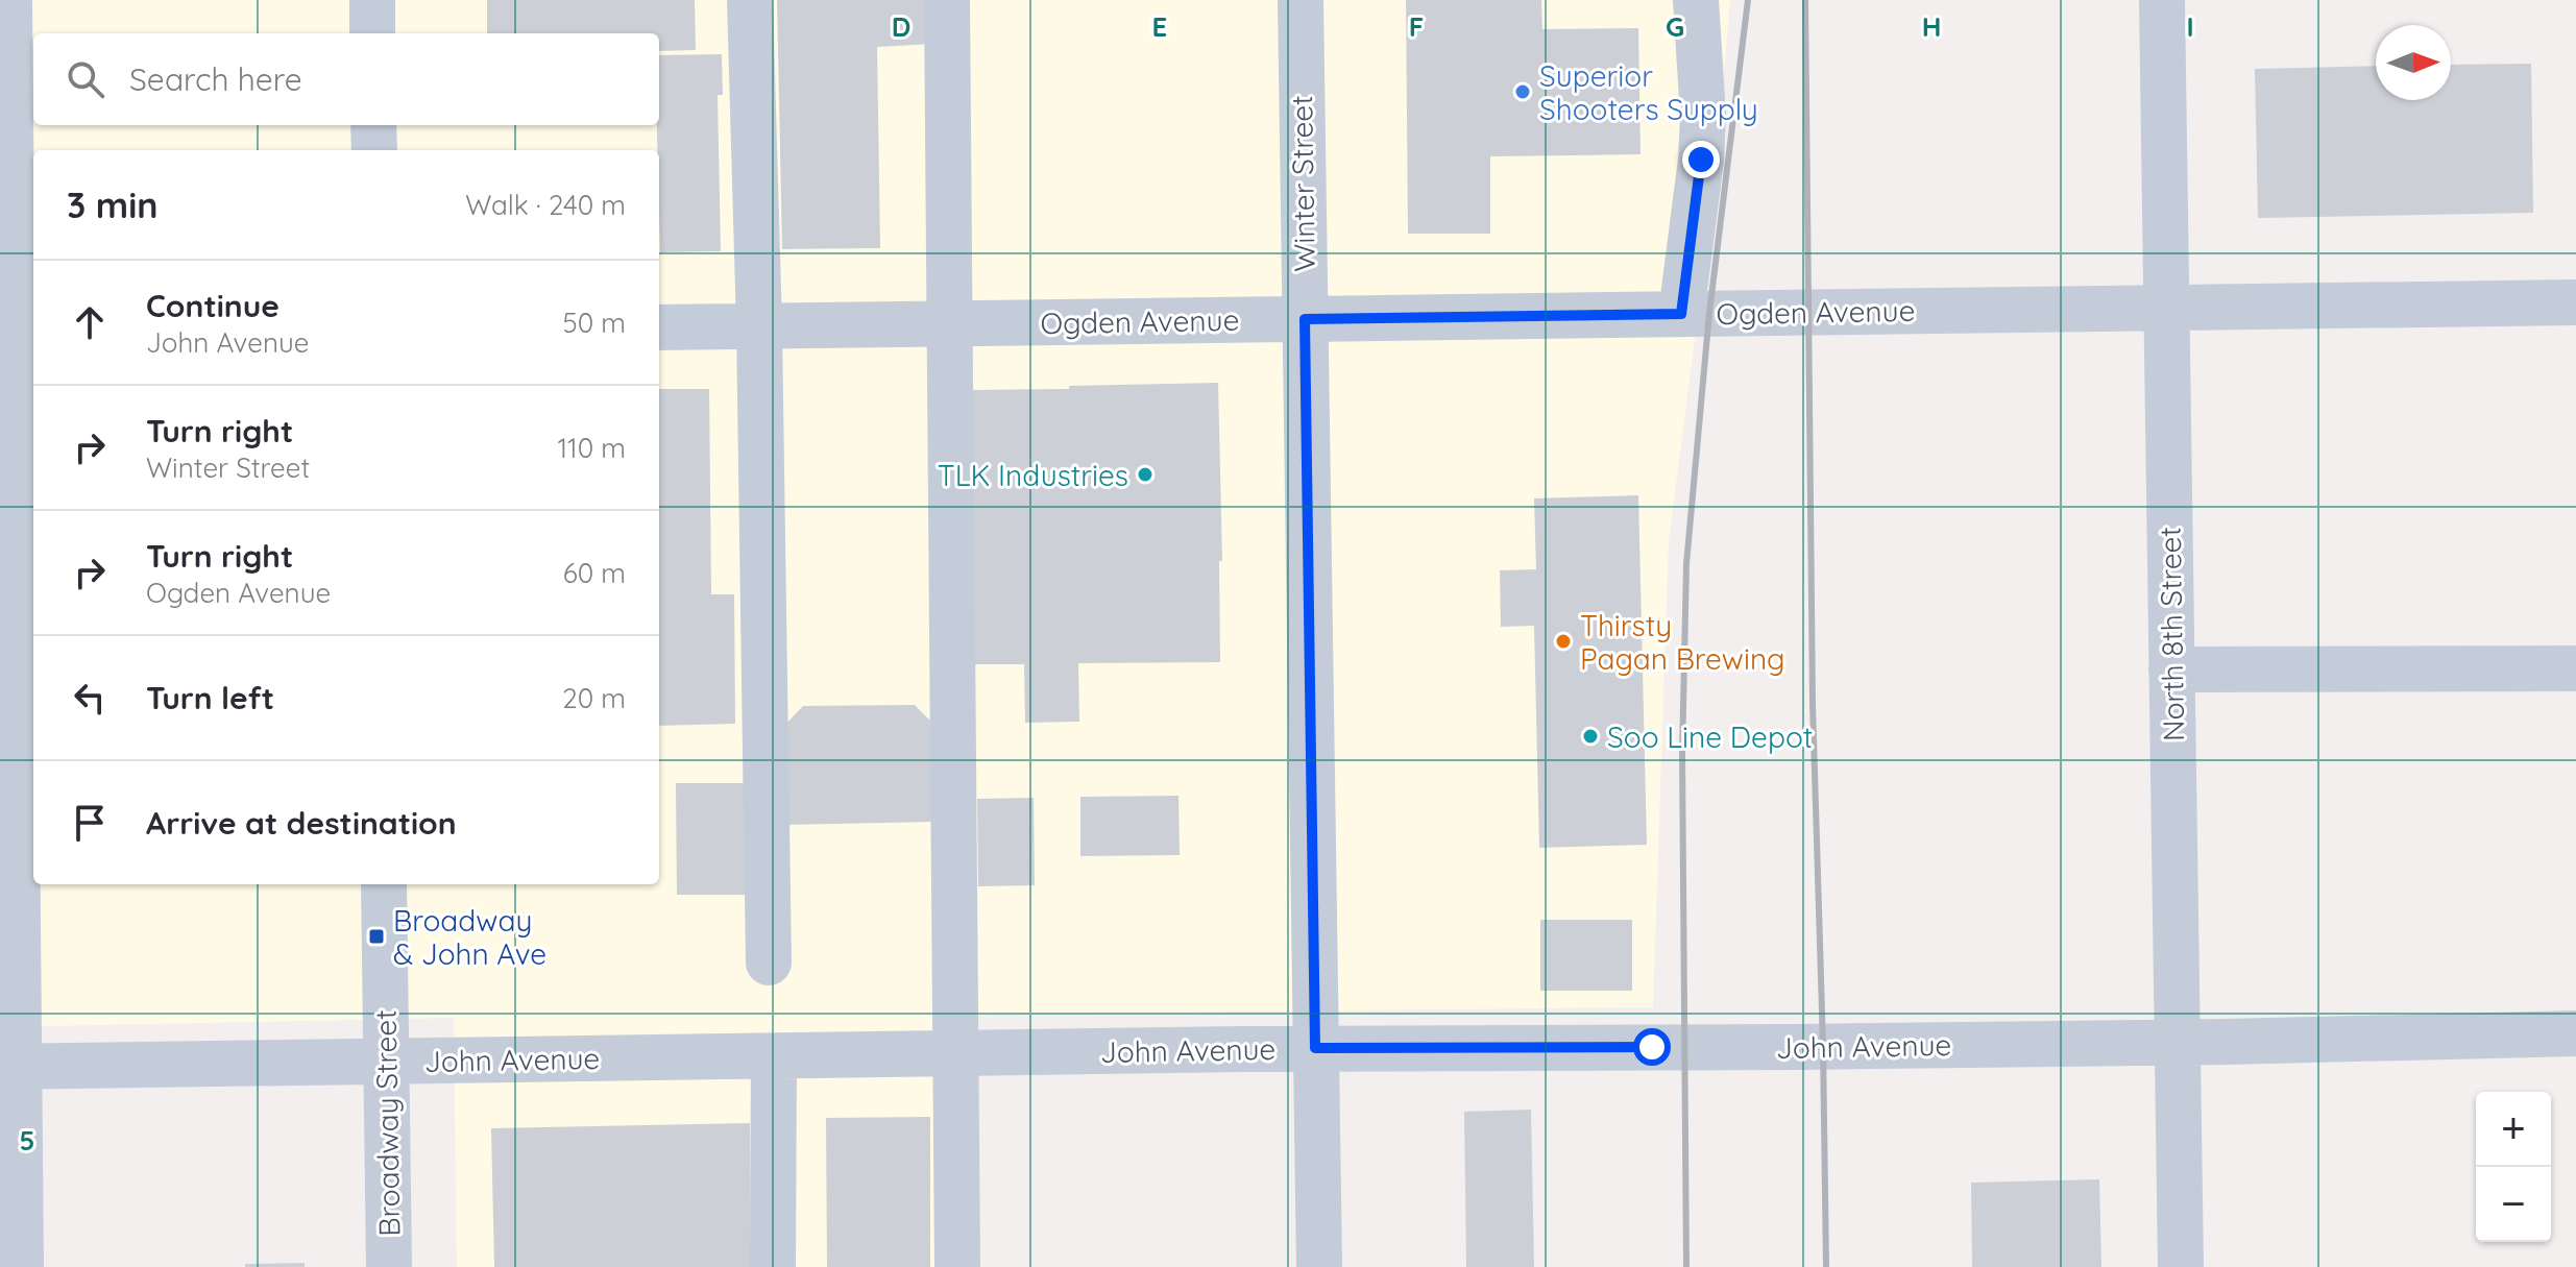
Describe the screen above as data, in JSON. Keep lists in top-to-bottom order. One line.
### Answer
{"streets":{"street":["Winter Street","Ogden Avenue","North 8th Street","John Avenue","Broadway Street"]},"crossings":[["Winter Street","Ogden Avenue"],["Winter Street","John Avenue"],["Ogden Avenue","North 8th Street"],["North 8th Street","John Avenue"],["John Avenue","Broadway Street"]],"places":{"other":["Superior Shooters Supply","TLK Industries","Thirsty Pagan Brewing","Soo Line Depot"],"transit":["Broadway & John Ave"]},"north":"right","page":{"search":"Search here","heading":["3 min","Walk · 240 m"],"list":[["Continue","John Avenue","50 m"],["Turn right","Winter Street","110 m"],["Turn right","Ogden Avenue","60 m"],["Turn left","20 m"],"Arrive at destination"],"map_buttons":["+","−"]},"grid":{"columns":["D","E","F","G","H","I"],"rows":["5"]}}
